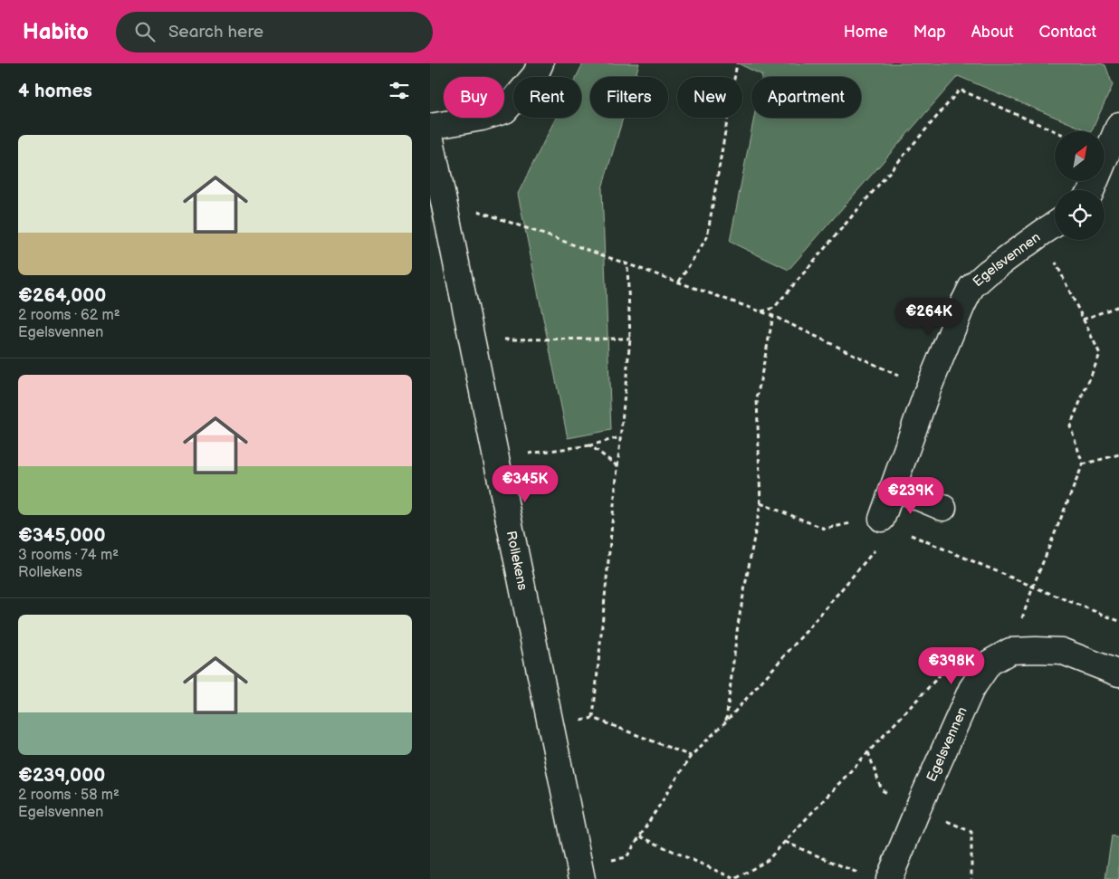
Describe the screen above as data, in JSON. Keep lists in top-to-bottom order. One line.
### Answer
{"streets":{"street":["Egelsvennen","Rollekens"]},"north":"top right","page":{"header":"Habito","search":"Search here","nav":["Home","Map","About","Contact"],"heading":"4 homes","chip":["Buy","Rent","Filters","New","Apartment"],"list":[{"name":"€264,000","note":"2 rooms · 62 m² · Egelsvennen"},{"name":"€345,000","note":"3 rooms · 74 m² · Rollekens"},{"name":"€239,000","note":"2 rooms · 58 m² · Egelsvennen"}],"price":["€264K","€345K","€239K","€398K"]}}
